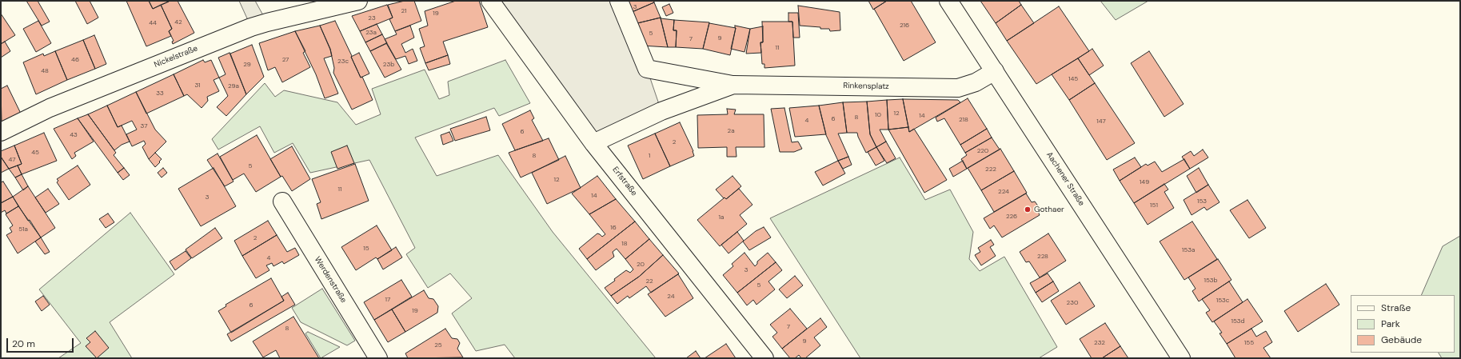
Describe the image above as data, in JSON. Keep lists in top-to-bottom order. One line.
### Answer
{"streets":{"street":["Nickelstraße","Rinkensplatz","Aachener Straße","Erfstraße","Werdenstraße"]},"crossings":[["Rinkensplatz","Aachener Straße"],["Rinkensplatz","Erfstraße"]],"places":["Gothaer"],"house_numbers":["3","21","19","23","42","44","216","23a","5","9","7","11","46","27","23c","29","23b","48","145","31","29a","33","12","10","14","8","6","218","4","147","37","2a","6","43","2","220","45","8","1","47","5","222","12","149","11","224","14","3","153","151","226","1a","16","51a","2","18","15","153a","228","4","20","3","153b","22","5","24","17","153c","230","6","19","153d","7","8","9","232","155","25"],"legend":["Straße","Park","Gebäude"],"scale_bar":"20 m"}
